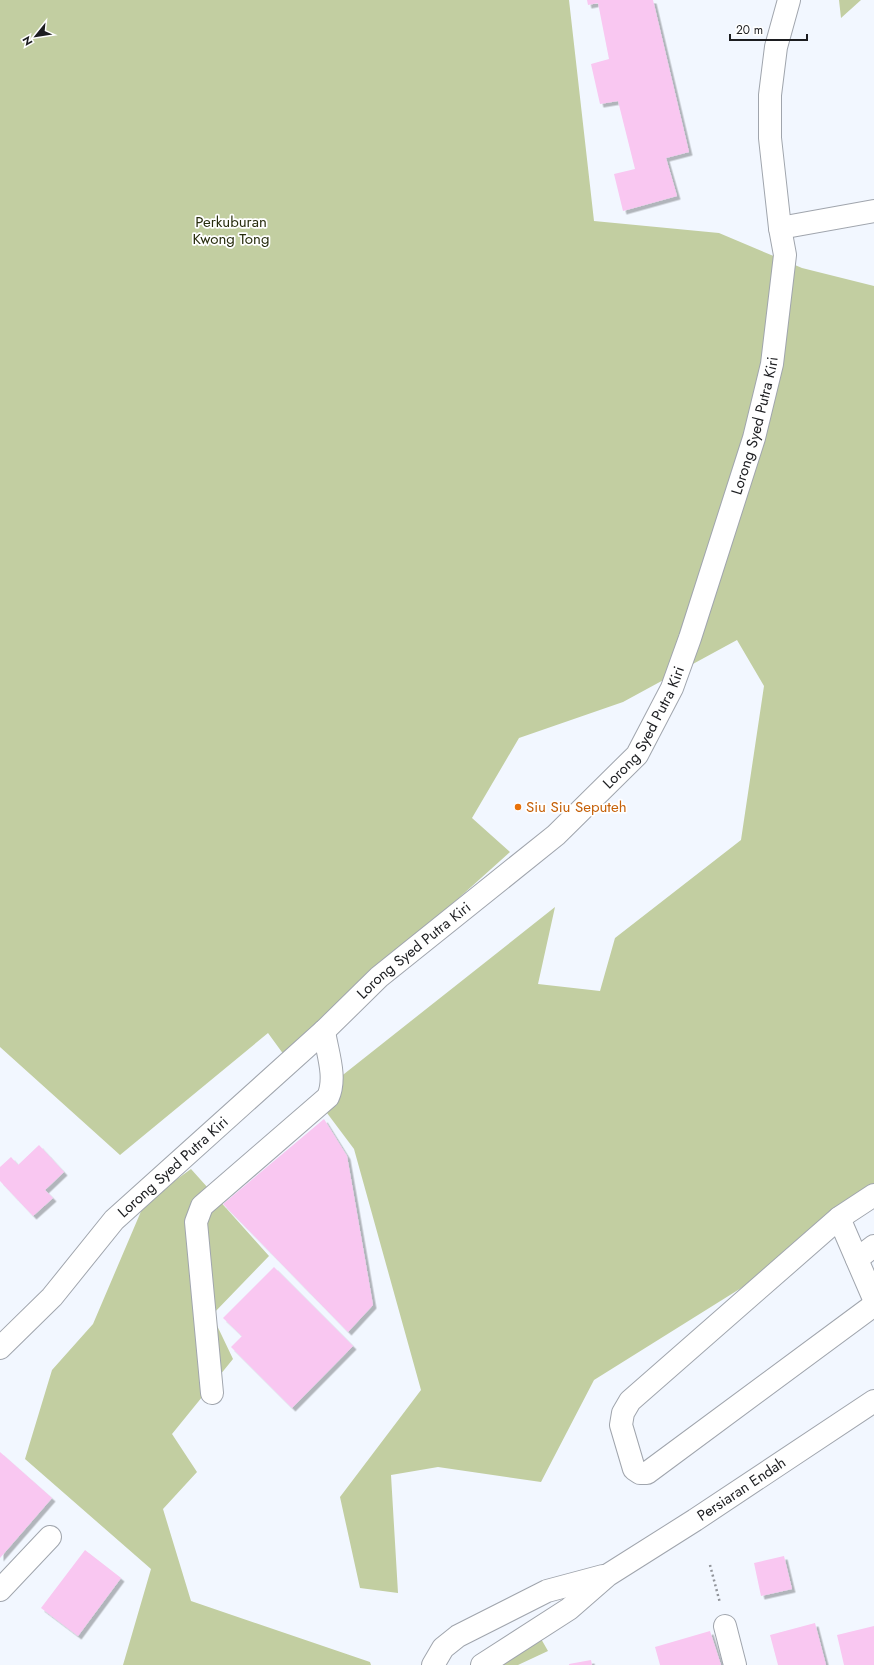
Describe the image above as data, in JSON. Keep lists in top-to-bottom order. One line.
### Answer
{"streets":{"street":["Lorong Syed Putra Kiri","Persiaran Endah"]},"parks":["Perkuburan Kwong Tong"],"places":["Siu Siu Seputeh"],"scale_bar":"20 m","north":"bottom left"}
